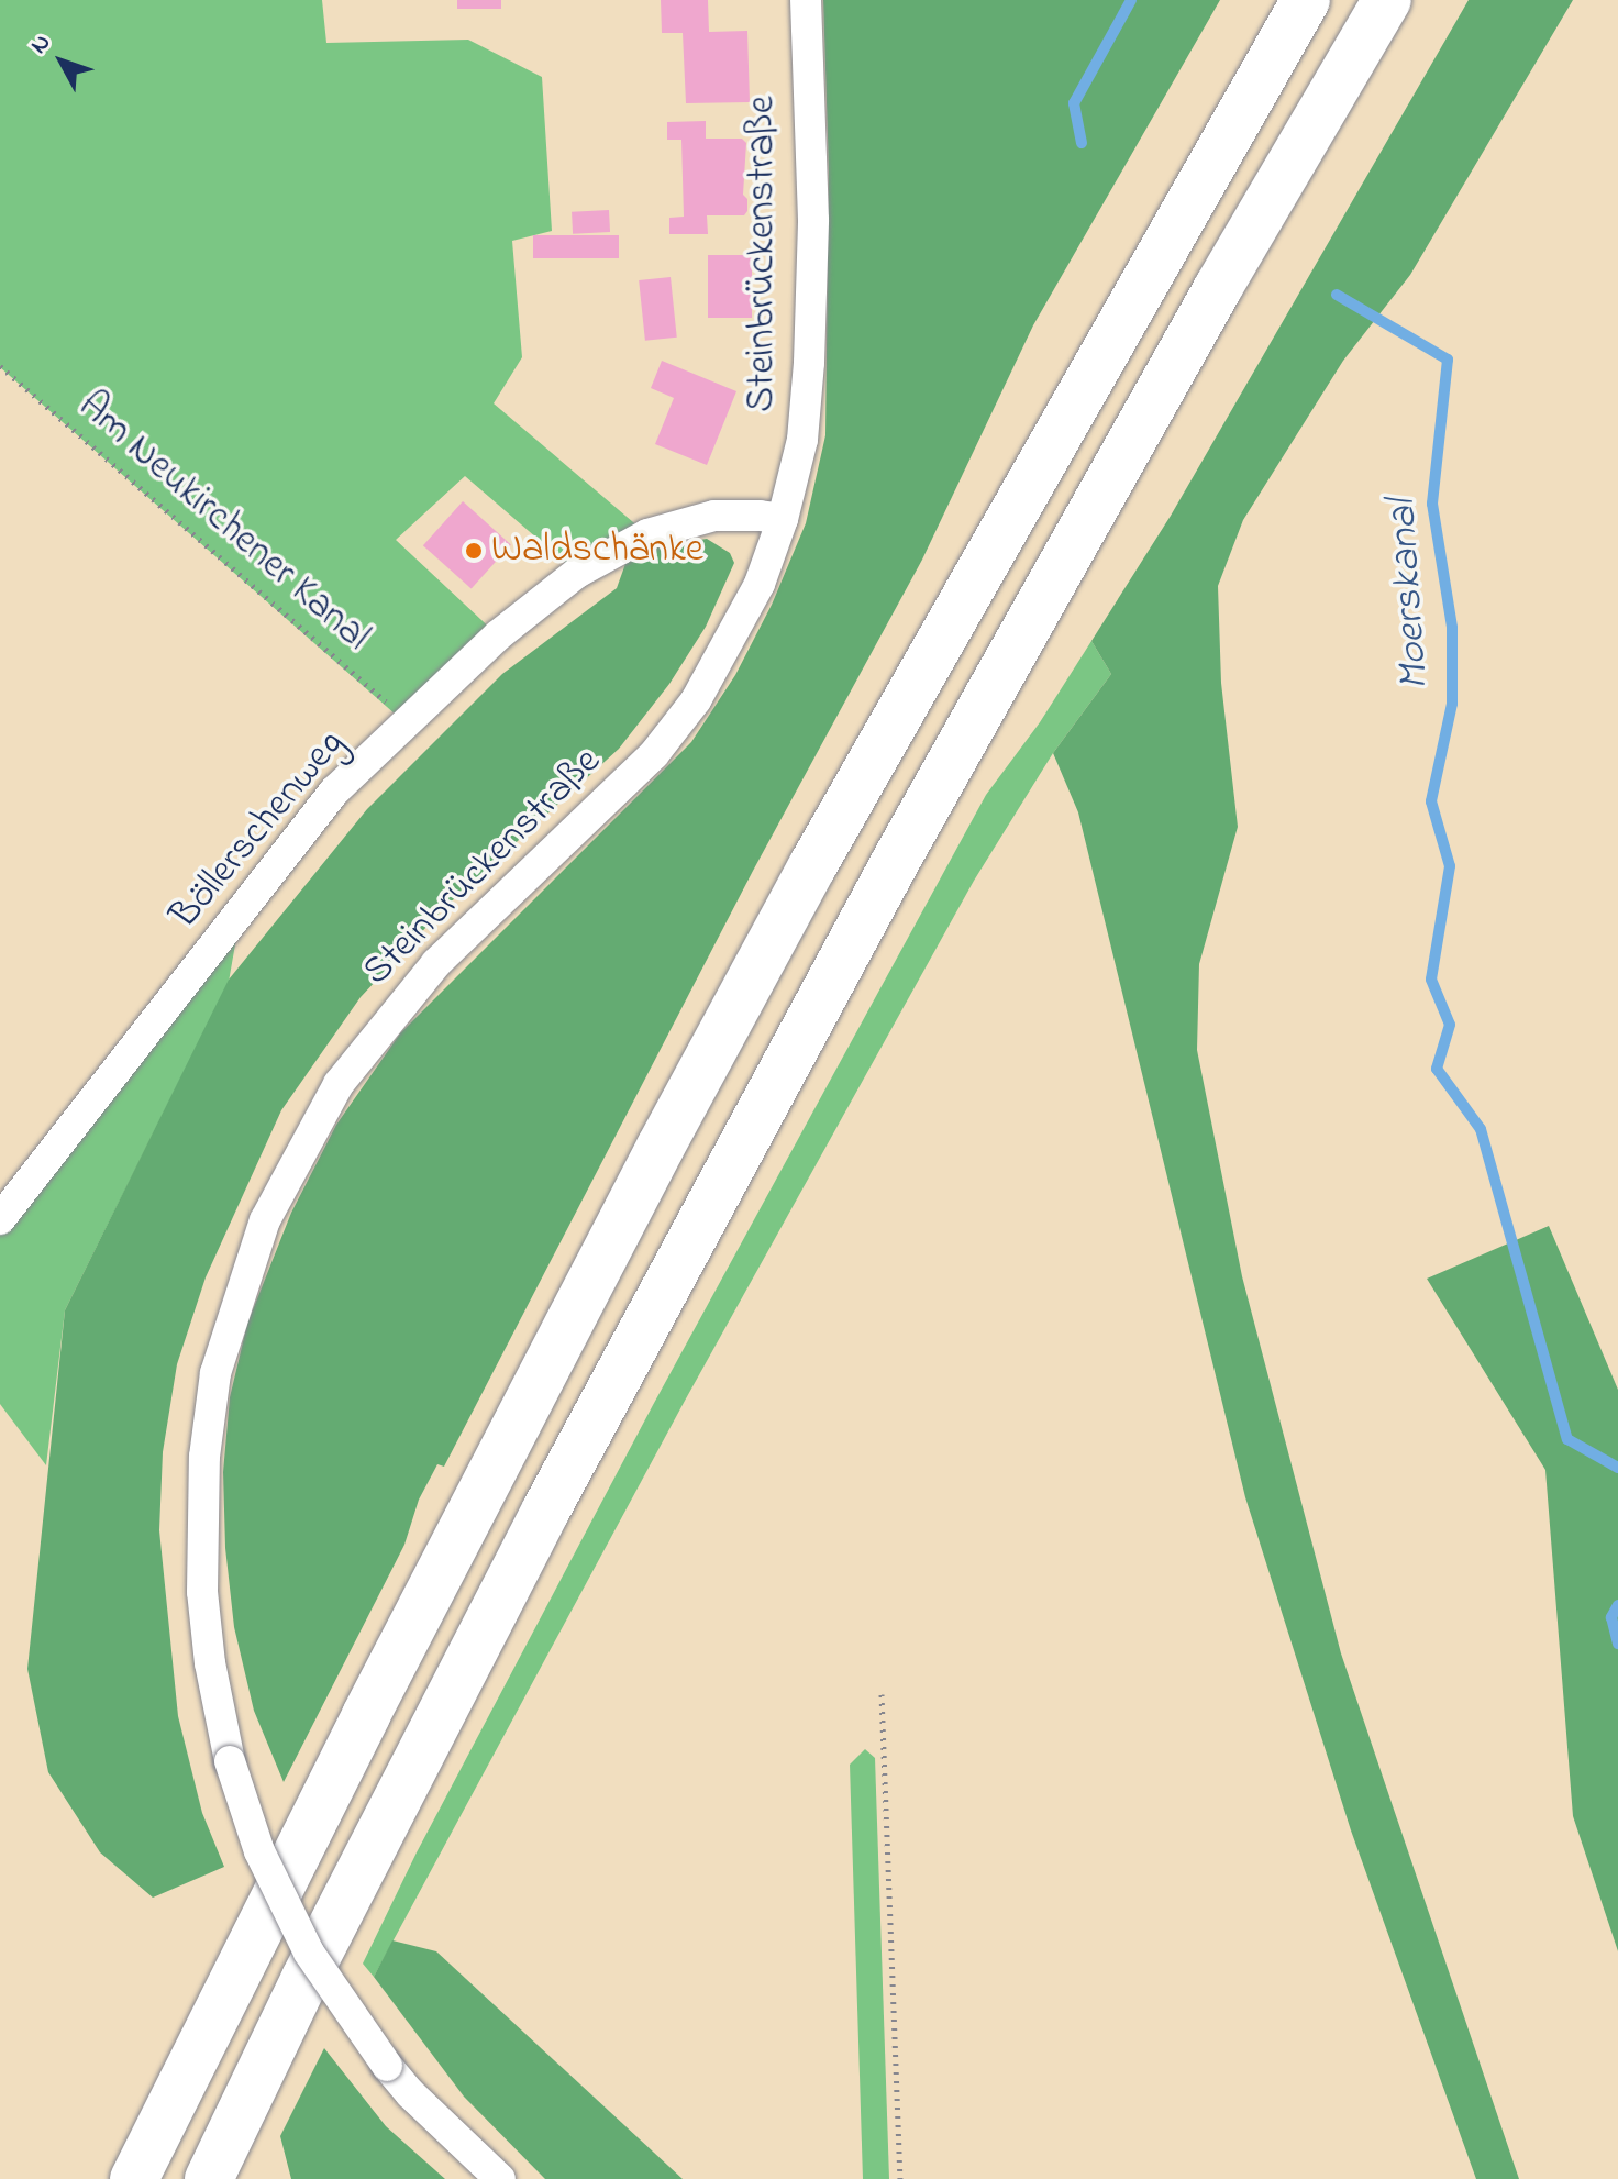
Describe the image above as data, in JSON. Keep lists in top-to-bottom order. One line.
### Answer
{"streets":{"street":["Steinbrückenstraße","Böllerschenweg"],"path":["Am Neukirchener Kanal"]},"crossings":[["Steinbrückenstraße","Böllerschenweg"],["Am Neukirchener Kanal","Böllerschenweg"]],"water":["Moerskanal"],"places":["Waldschänke"],"north":"top left"}
